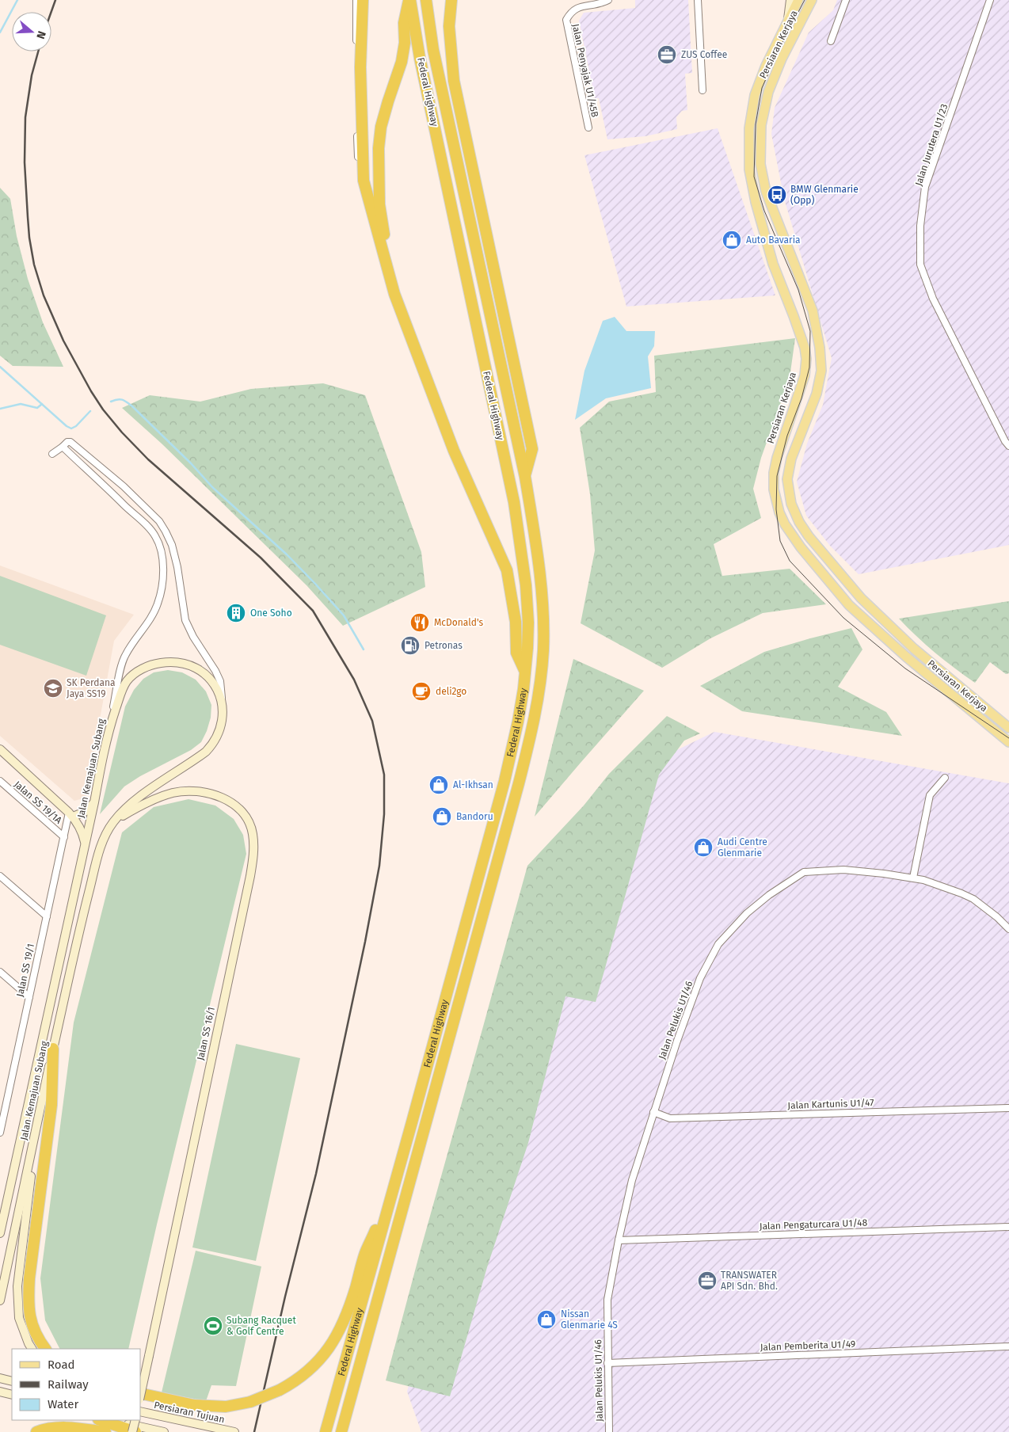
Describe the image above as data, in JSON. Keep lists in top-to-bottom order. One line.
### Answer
{"streets":{"highway":["Federal Highway"],"main road":["Persiaran Kerjaya","Jalan Kemajuan Subang","Jalan SS 16/1","Persiaran Tujuan"],"street":["Jalan Penyajak U1/45B","Jalan Jurutera U1/23","Jalan SS 19/1A","Jalan SS 19/1","Jalan Pelukis U1/46","Jalan Kartunis U1/47","Jalan Pengaturcara U1/48","Jalan Pemberita U1/49"]},"crossings":[["Jalan Kemajuan Subang","Jalan SS 16/1"],["Jalan SS 19/1A","Jalan SS 19/1"],["Jalan Pelukis U1/46","Jalan Kartunis U1/47"],["Jalan Pelukis U1/46","Jalan Pengaturcara U1/48"],["Jalan Pelukis U1/46","Jalan Pemberita U1/49"]],"places":{"office":["ZUS Coffee","TRANSWATER API Sdn. Bhd."],"bus stop":["BMW Glenmarie (Opp)"],"shop":["Auto Bavaria","Al-Ikhsan","Bandoru","Audi Centre Glenmarie","Nissan Glenmarie 4S"],"building":["One Soho"],"restaurant":["McDonald's"],"fuel station":["Petronas"],"school or university":["SK Perdana Jaya SS19"],"cafe":["deli2go"],"sports":["Subang Racquet & Golf Centre"]},"legend":["Road","Railway","Water"],"north":"right"}
